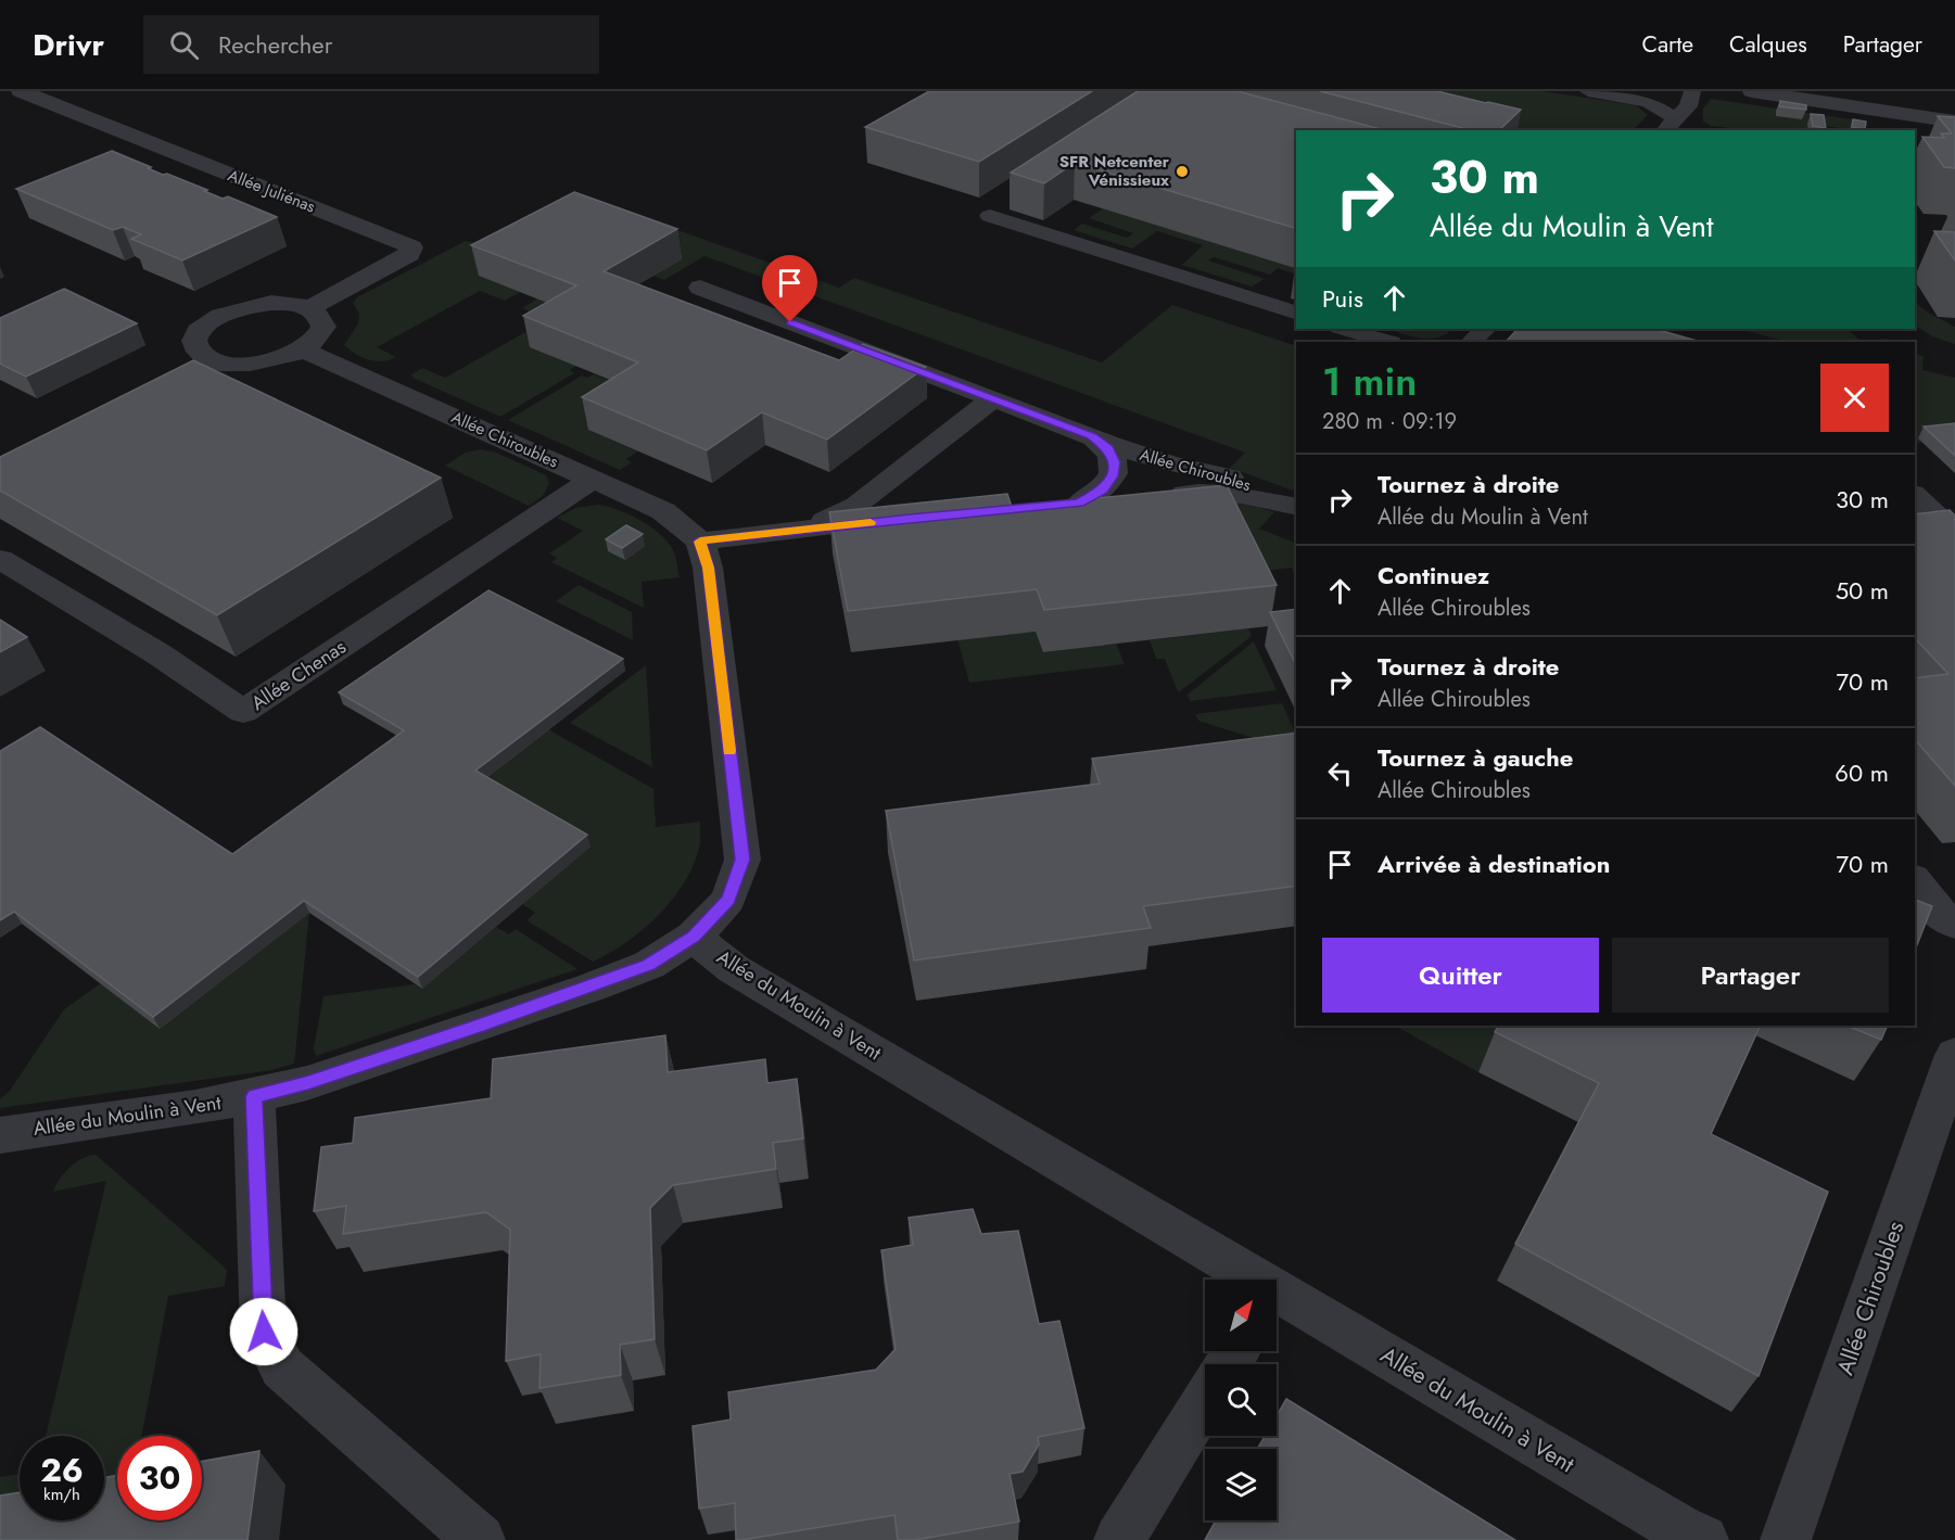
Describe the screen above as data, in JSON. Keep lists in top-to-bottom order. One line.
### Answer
{"streets":{"street":["Allée Juliénas","Allée Chiroubles","Allée Chenas","Allée du Moulin à Vent"]},"crossings":[["Allée Chiroubles","Allée Chenas"]],"places":["SFR Netcenter Vénissieux"],"north":"top right","page":{"header":"Drivr","search":"Rechercher","nav":["Carte","Calques","Partager"],"turn":["30 m","Allée du Moulin à Vent"],"then":"Puis","heading":["1 min","280 m · 09:19"],"list":[{"name":"Tournez à droite","note":"Allée du Moulin à Vent","value":"30 m"},{"name":"Continuez","note":"Allée Chiroubles","value":"50 m"},{"name":"Tournez à droite","note":"Allée Chiroubles","value":"70 m"},{"name":"Tournez à gauche","note":"Allée Chiroubles","value":"60 m"},{"name":"Arrivée à destination","value":"70 m"}],"buttons":["Quitter","Partager"],"speed":"26 km/h","limit":"30"}}
